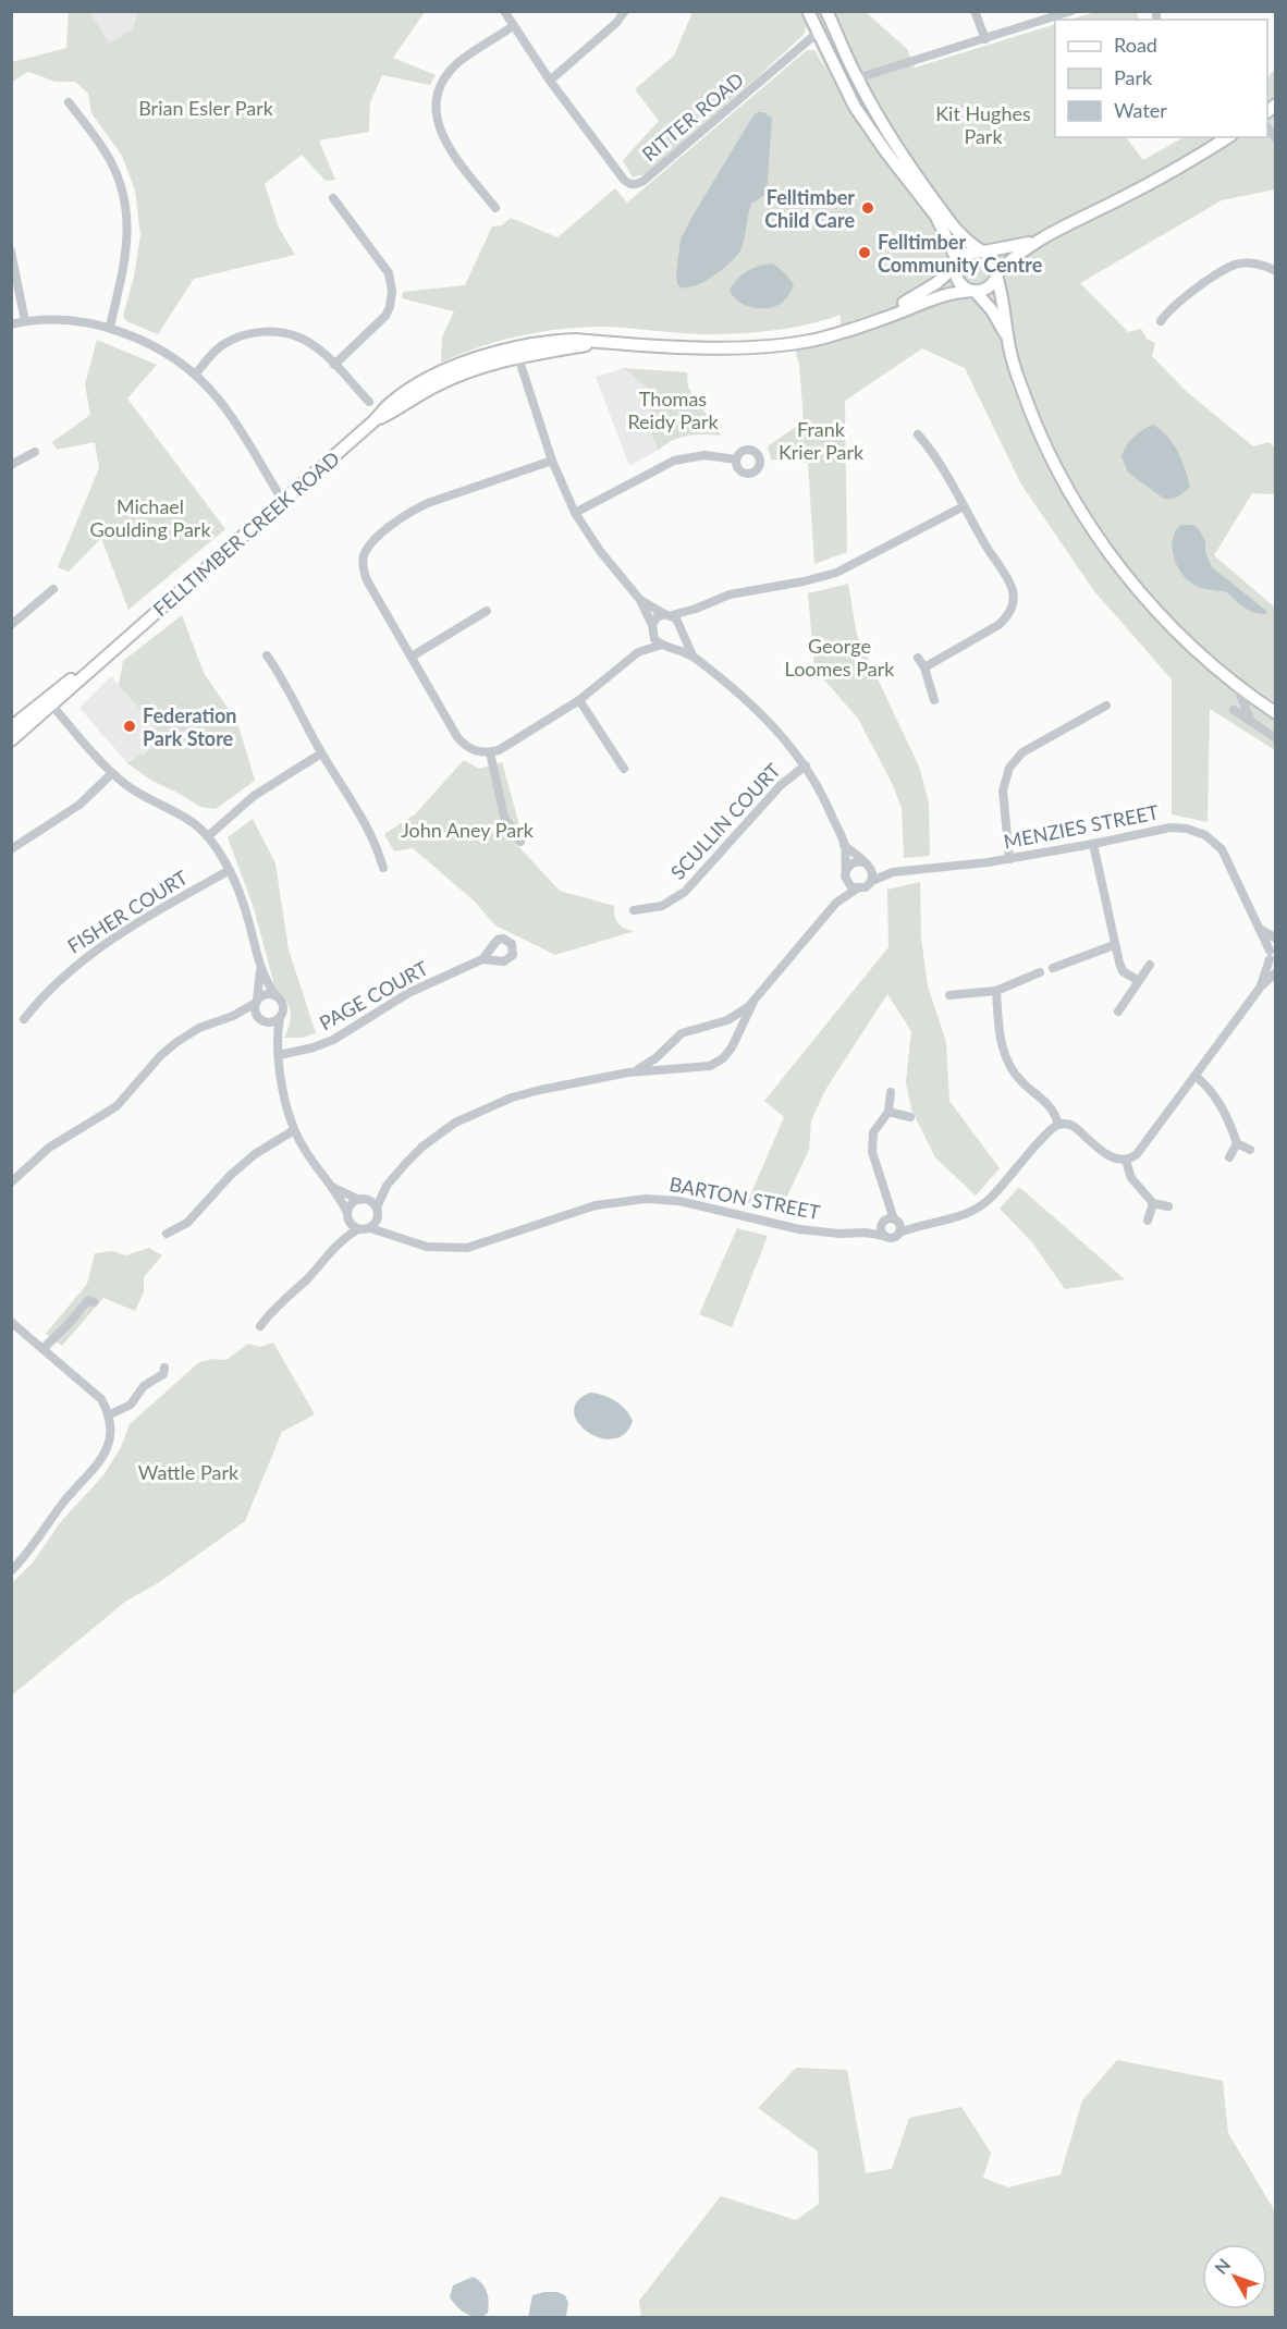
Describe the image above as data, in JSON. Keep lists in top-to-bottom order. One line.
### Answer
{"streets":{"main road":["FELLTIMBER CREEK ROAD"],"street":["RITTER ROAD","SCULLIN COURT","MENZIES STREET","FISHER COURT","PAGE COURT","BARTON STREET"]},"parks":["Brian Esler Park","Kit Hughes Park","Thomas Reidy Park","Frank Krier Park","Michael Goulding Park","George Loomes Park","John Aney Park","Wattle Park"],"places":["Felltimber Child Care","Felltimber Community Centre","Federation Park Store"],"legend":["Road","Park","Water"],"north":"top left"}
